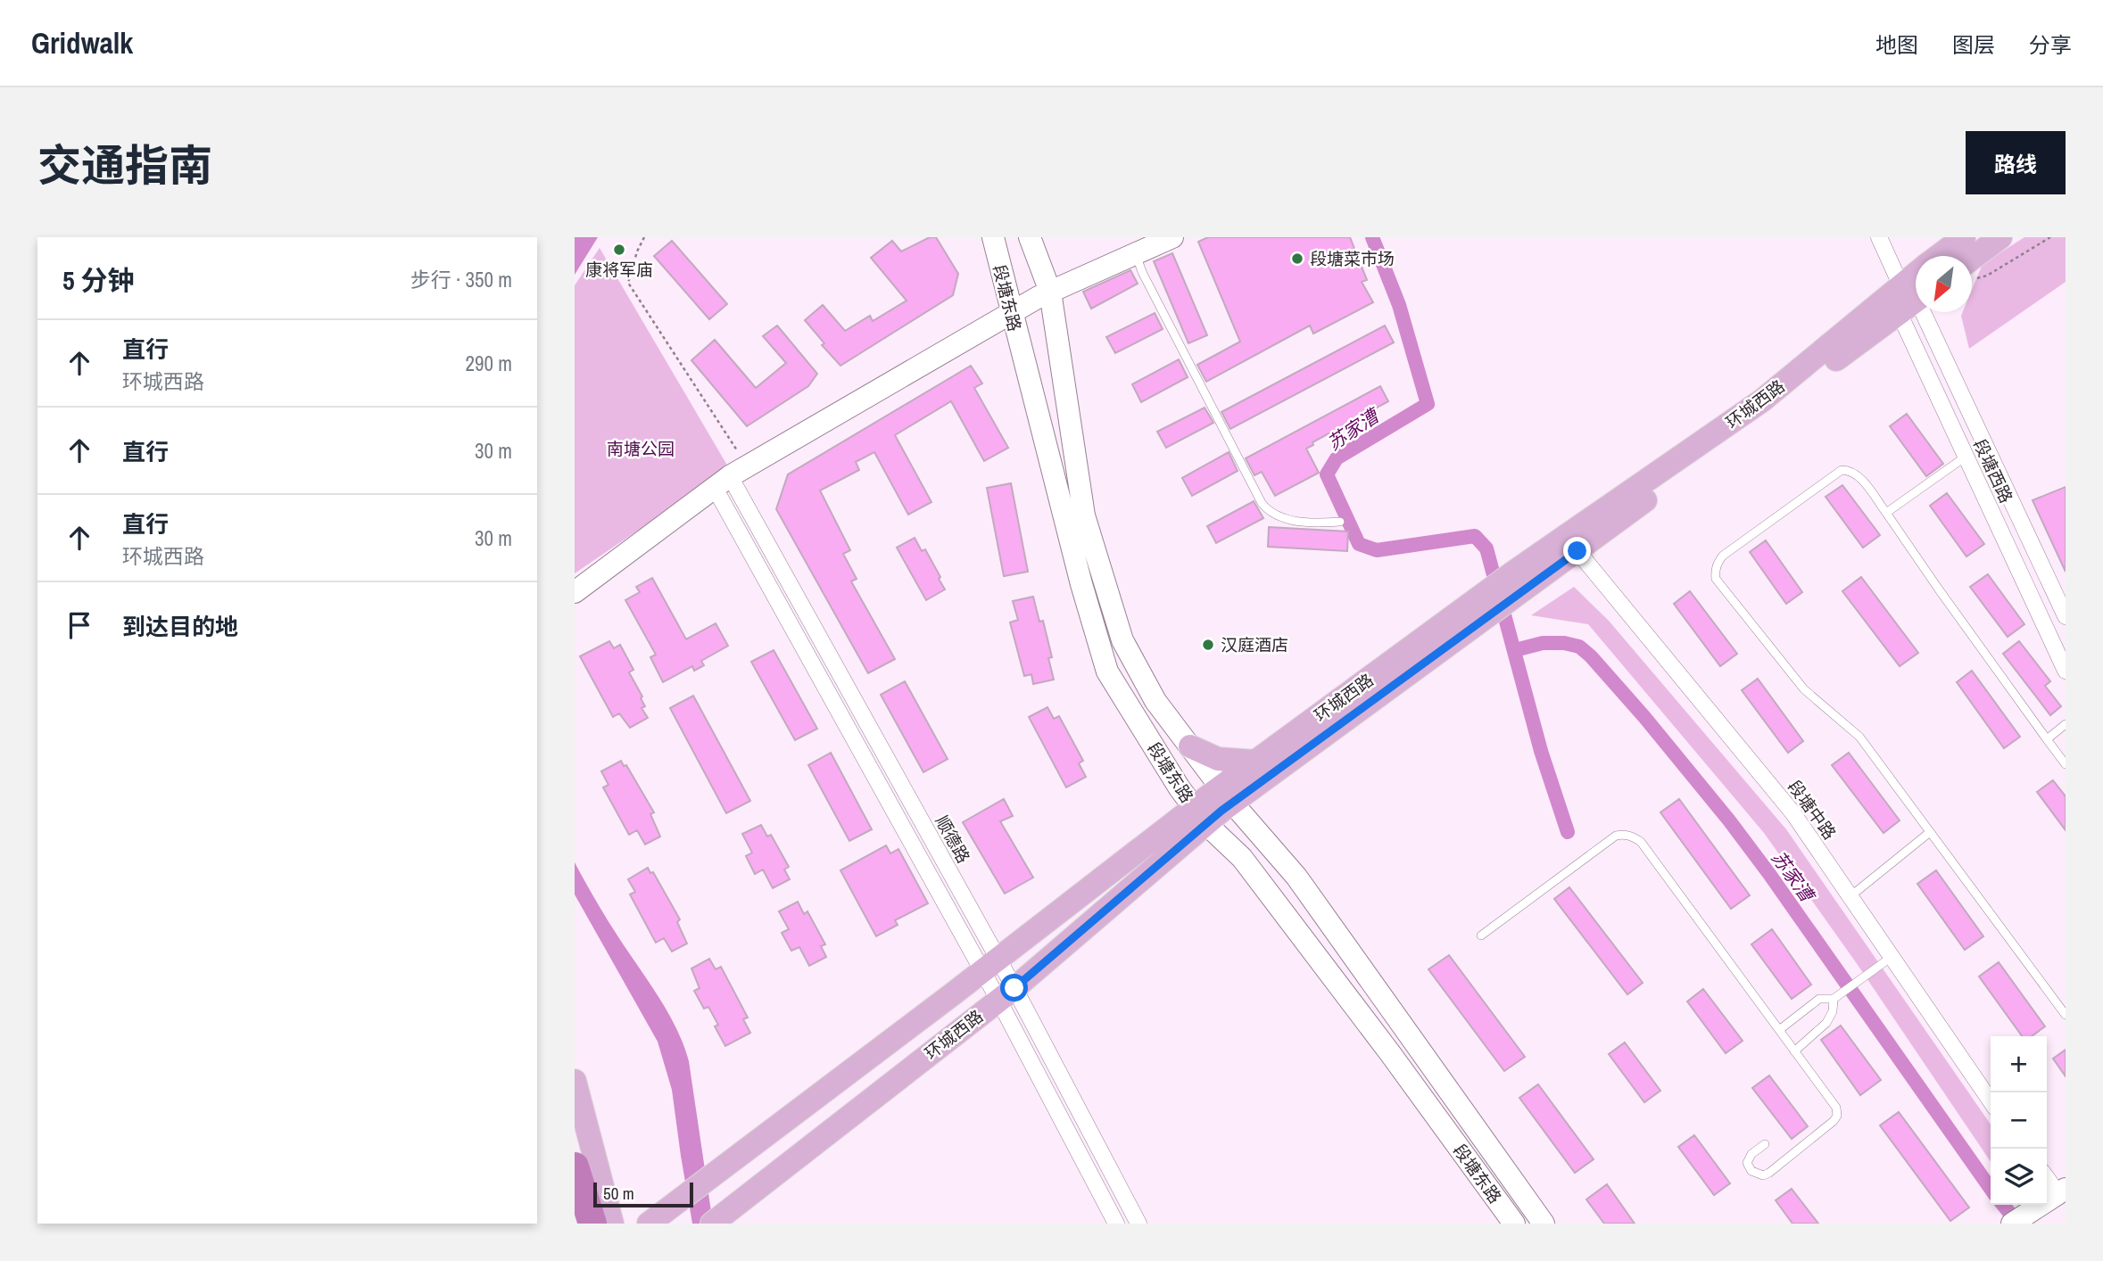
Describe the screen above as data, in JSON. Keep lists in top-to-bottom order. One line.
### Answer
{"streets":{"main road":["段塘东路","环城西路"],"street":["段塘西路","段塘中路","顺德路"]},"crossings":[["段塘东路","环城西路"],["环城西路","段塘西路"],["环城西路","段塘中路"],["环城西路","顺德路"]],"water":["苏家漕"],"parks":["南塘公园"],"places":["康将军庙","段塘菜市场","汉庭酒店"],"scale_bar":"50 m","north":"bottom left","page":{"header":"Gridwalk","nav":["地图","图层","分享"],"title":"交通指南","buttons":"路线","heading":["5 分钟","步行 · 350 m"],"list":[["直行","环城西路","290 m"],["直行","30 m"],["直行","环城西路","30 m"],"到达目的地"],"map_buttons":["+","−"],"scale":"50 m"}}
